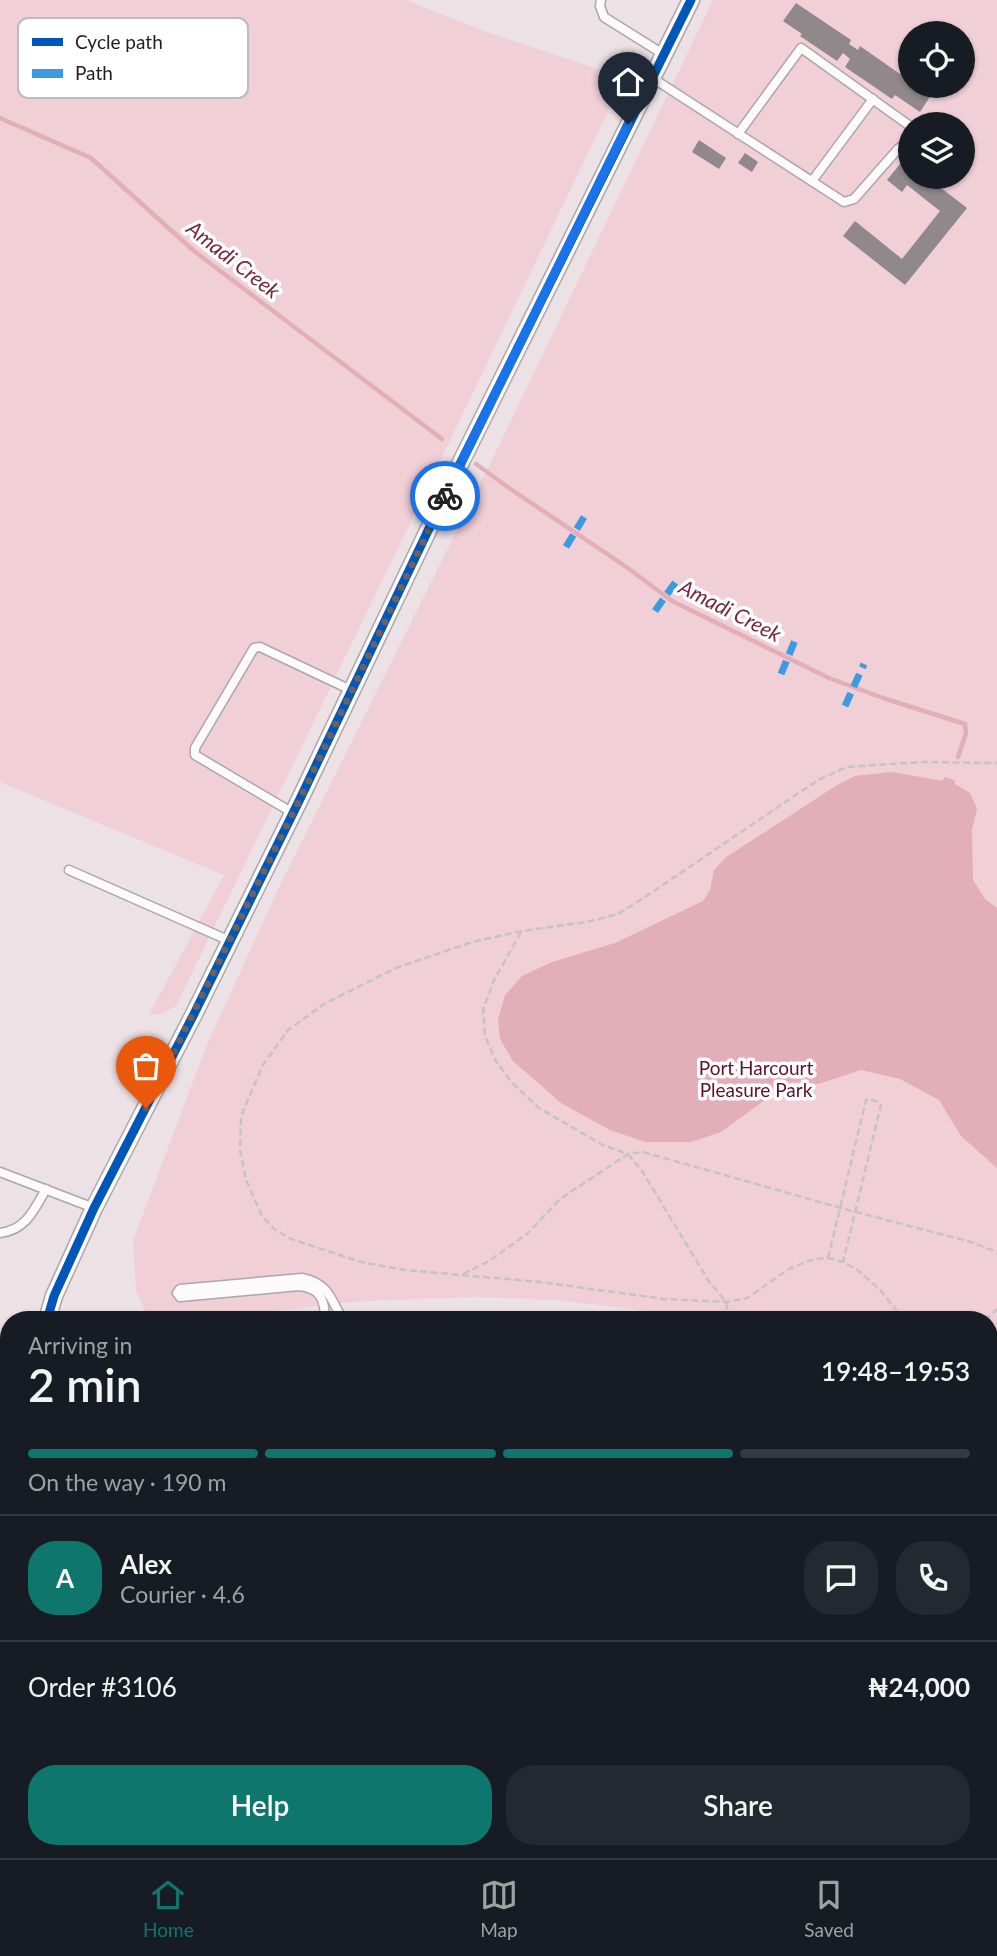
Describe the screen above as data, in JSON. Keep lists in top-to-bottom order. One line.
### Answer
{"water":["Amadi Creek"],"parks":["Port Harcourt Pleasure Park"],"legend":["Cycle path","Path"],"page":{"heading":["2 min","Arriving in","19:48–19:53"],"panel":["Alex","Courier · 4.6","Order #3106","₦24,000"],"bar":"On the way · 190 m","round":"A","buttons":["Help","Share"],"tabs":["Home","Map","Saved"]}}
